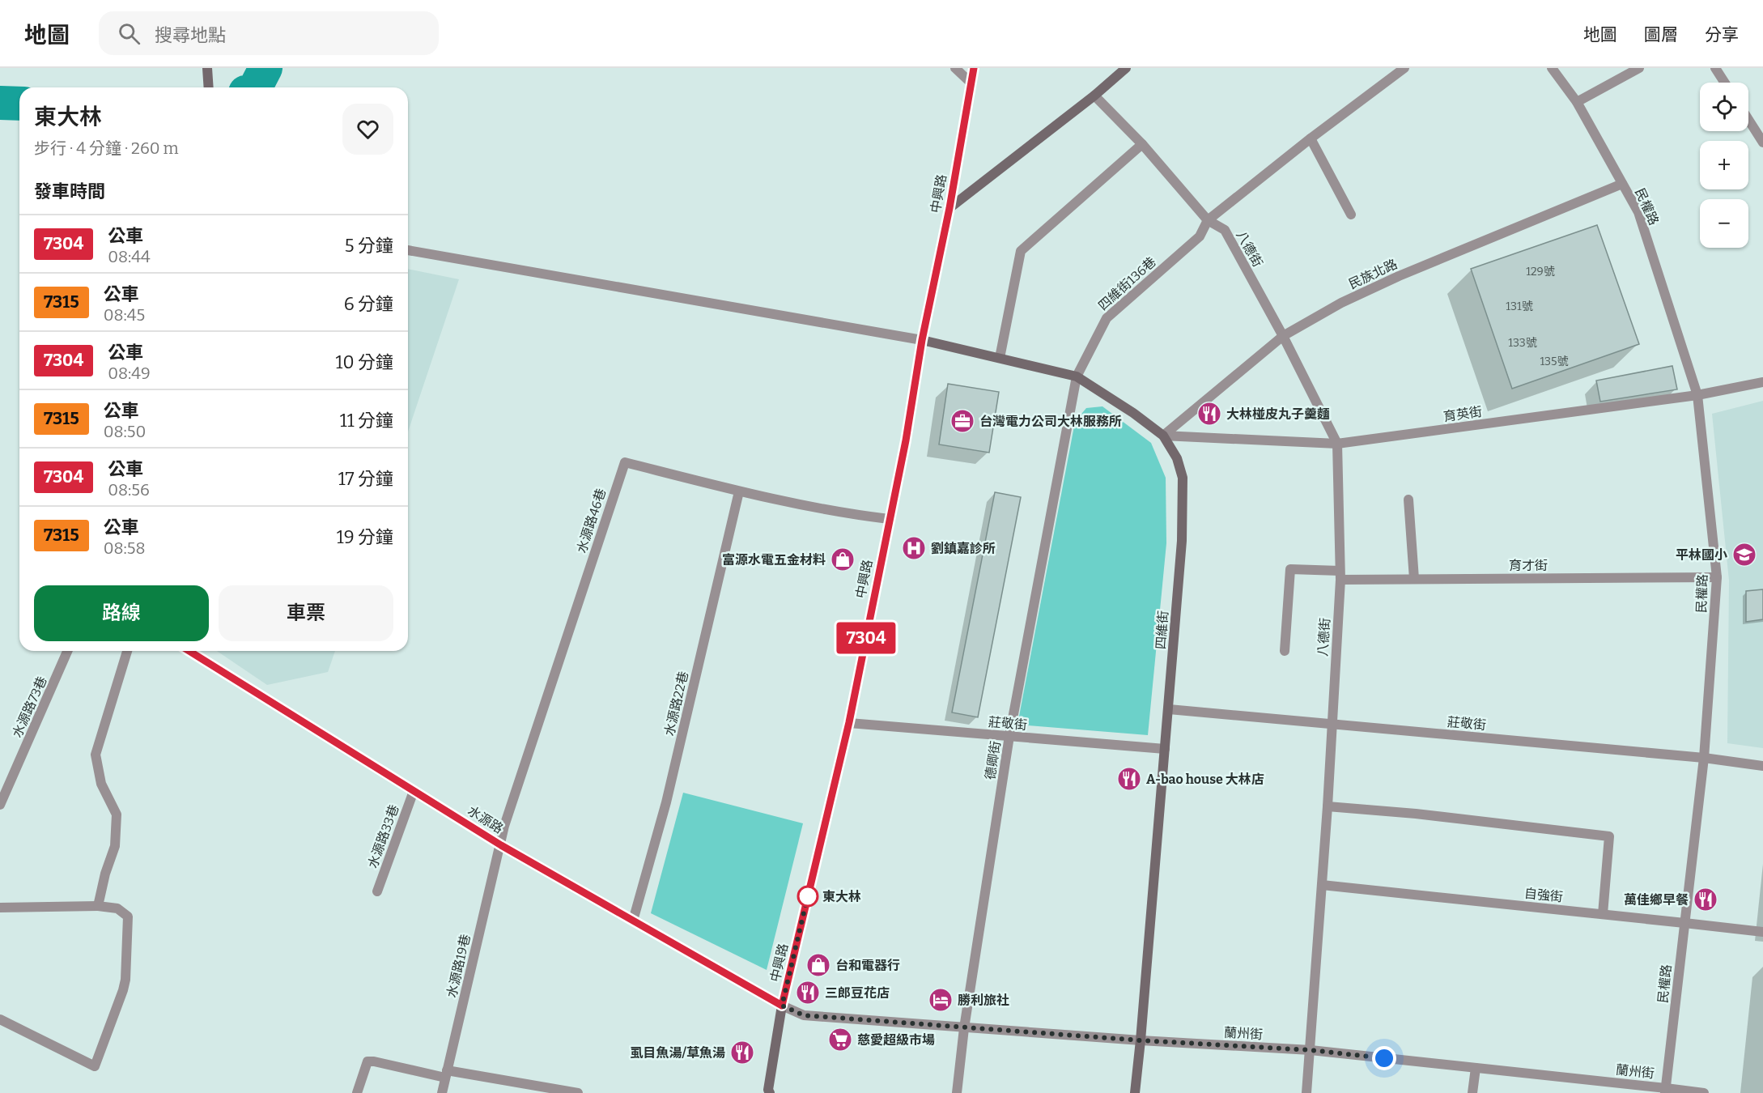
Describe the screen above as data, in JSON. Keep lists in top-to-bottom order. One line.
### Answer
{"streets":{"main road":["中興路","四維街","水源路"],"street":["民權路","八德街","民族北路","四維街136巷","育英街","水源路46巷","育才街","水源路22巷","水源路73巷","莊敬街","德卿街","水源路33巷","自強街","水源路19巷","蘭州街"]},"crossings":[["中興路","水源路46巷"],["中興路","四維街"],["中興路","莊敬街"],["中興路","水源路"],["中興路","蘭州街"],["民權路","民族北路"],["民權路","育英街"],["民權路","育才街"],["民權路","莊敬街"],["民權路","自強街"],["民權路","蘭州街"],["八德街","民族北路"],["八德街","四維街136巷"],["八德街","育英街"],["八德街","育才街"],["八德街","莊敬街"],["八德街","自強街"],["八德街","蘭州街"],["民族北路","育英街"],["民族北路","四維街"],["四維街136巷","四維街"],["四維街136巷","德卿街"],["育英街","四維街"],["水源路46巷","水源路22巷"],["水源路46巷","水源路"],["水源路46巷","水源路19巷"],["四維街","莊敬街"],["四維街","德卿街"],["四維街","蘭州街"],["水源路22巷","水源路"],["莊敬街","德卿街"],["德卿街","蘭州街"],["水源路","水源路33巷"],["水源路","水源路19巷"],["水源路","蘭州街"]],"places":{"restaurant":["大林椪皮丸子羹麵","A-bao house 大林店","萬佳鄉早餐","三郎豆花店","虱目魚湯/草魚湯"],"office":["台灣電力公司大林服務所"],"hospital":["劉鎮嘉診所"],"school or university":["平林國小"],"shop":["富源水電五金材料","台和電器行"],"other":["東大林"],"hotel":["勝利旅社"],"supermarket":["慈愛超級市場"]},"lines":["bus line 7304"],"house_numbers":["129號","131號","133號","135號"],"page":{"header":"地圖","search":"搜尋地點","nav":["地圖","圖層","分享"],"on_map":"7304","map_buttons":["+","−"],"heading":[["東大林","步行 · 4 分鐘 · 260 m"],"發車時間"],"list":[{"mark":"7304","name":"公車","note":"08:44","value":"5 分鐘"},{"mark":"7315","name":"公車","note":"08:45","value":"6 分鐘"},{"mark":"7304","name":"公車","note":"08:49","value":"10 分鐘"},{"mark":"7315","name":"公車","note":"08:50","value":"11 分鐘"},{"mark":"7304","name":"公車","note":"08:56","value":"17 分鐘"},{"mark":"7315","name":"公車","note":"08:58","value":"19 分鐘"}],"buttons":["路線","車票"]}}
